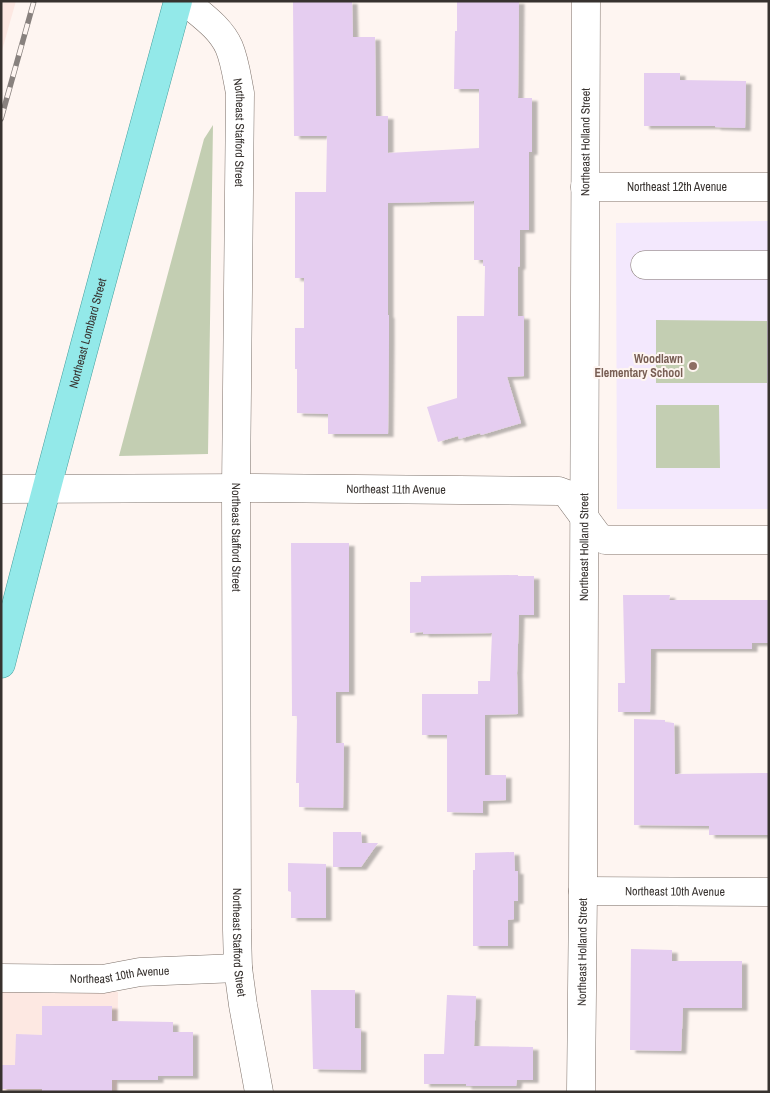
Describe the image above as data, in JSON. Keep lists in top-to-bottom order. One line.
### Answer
{"streets":{"main road":["Northeast Lombard Street"],"street":["Northeast Stafford Street","Northeast Holland Street","Northeast 12th Avenue","Northeast 11th Avenue","Northeast 10th Avenue"]},"crossings":[["Northeast Stafford Street","Northeast 11th Avenue"],["Northeast Stafford Street","Northeast 10th Avenue"],["Northeast Holland Street","Northeast 12th Avenue"],["Northeast Holland Street","Northeast 11th Avenue"],["Northeast Holland Street","Northeast 10th Avenue"],["Northeast Lombard Street","Northeast 11th Avenue"]],"places":["Woodlawn Elementary School"]}
